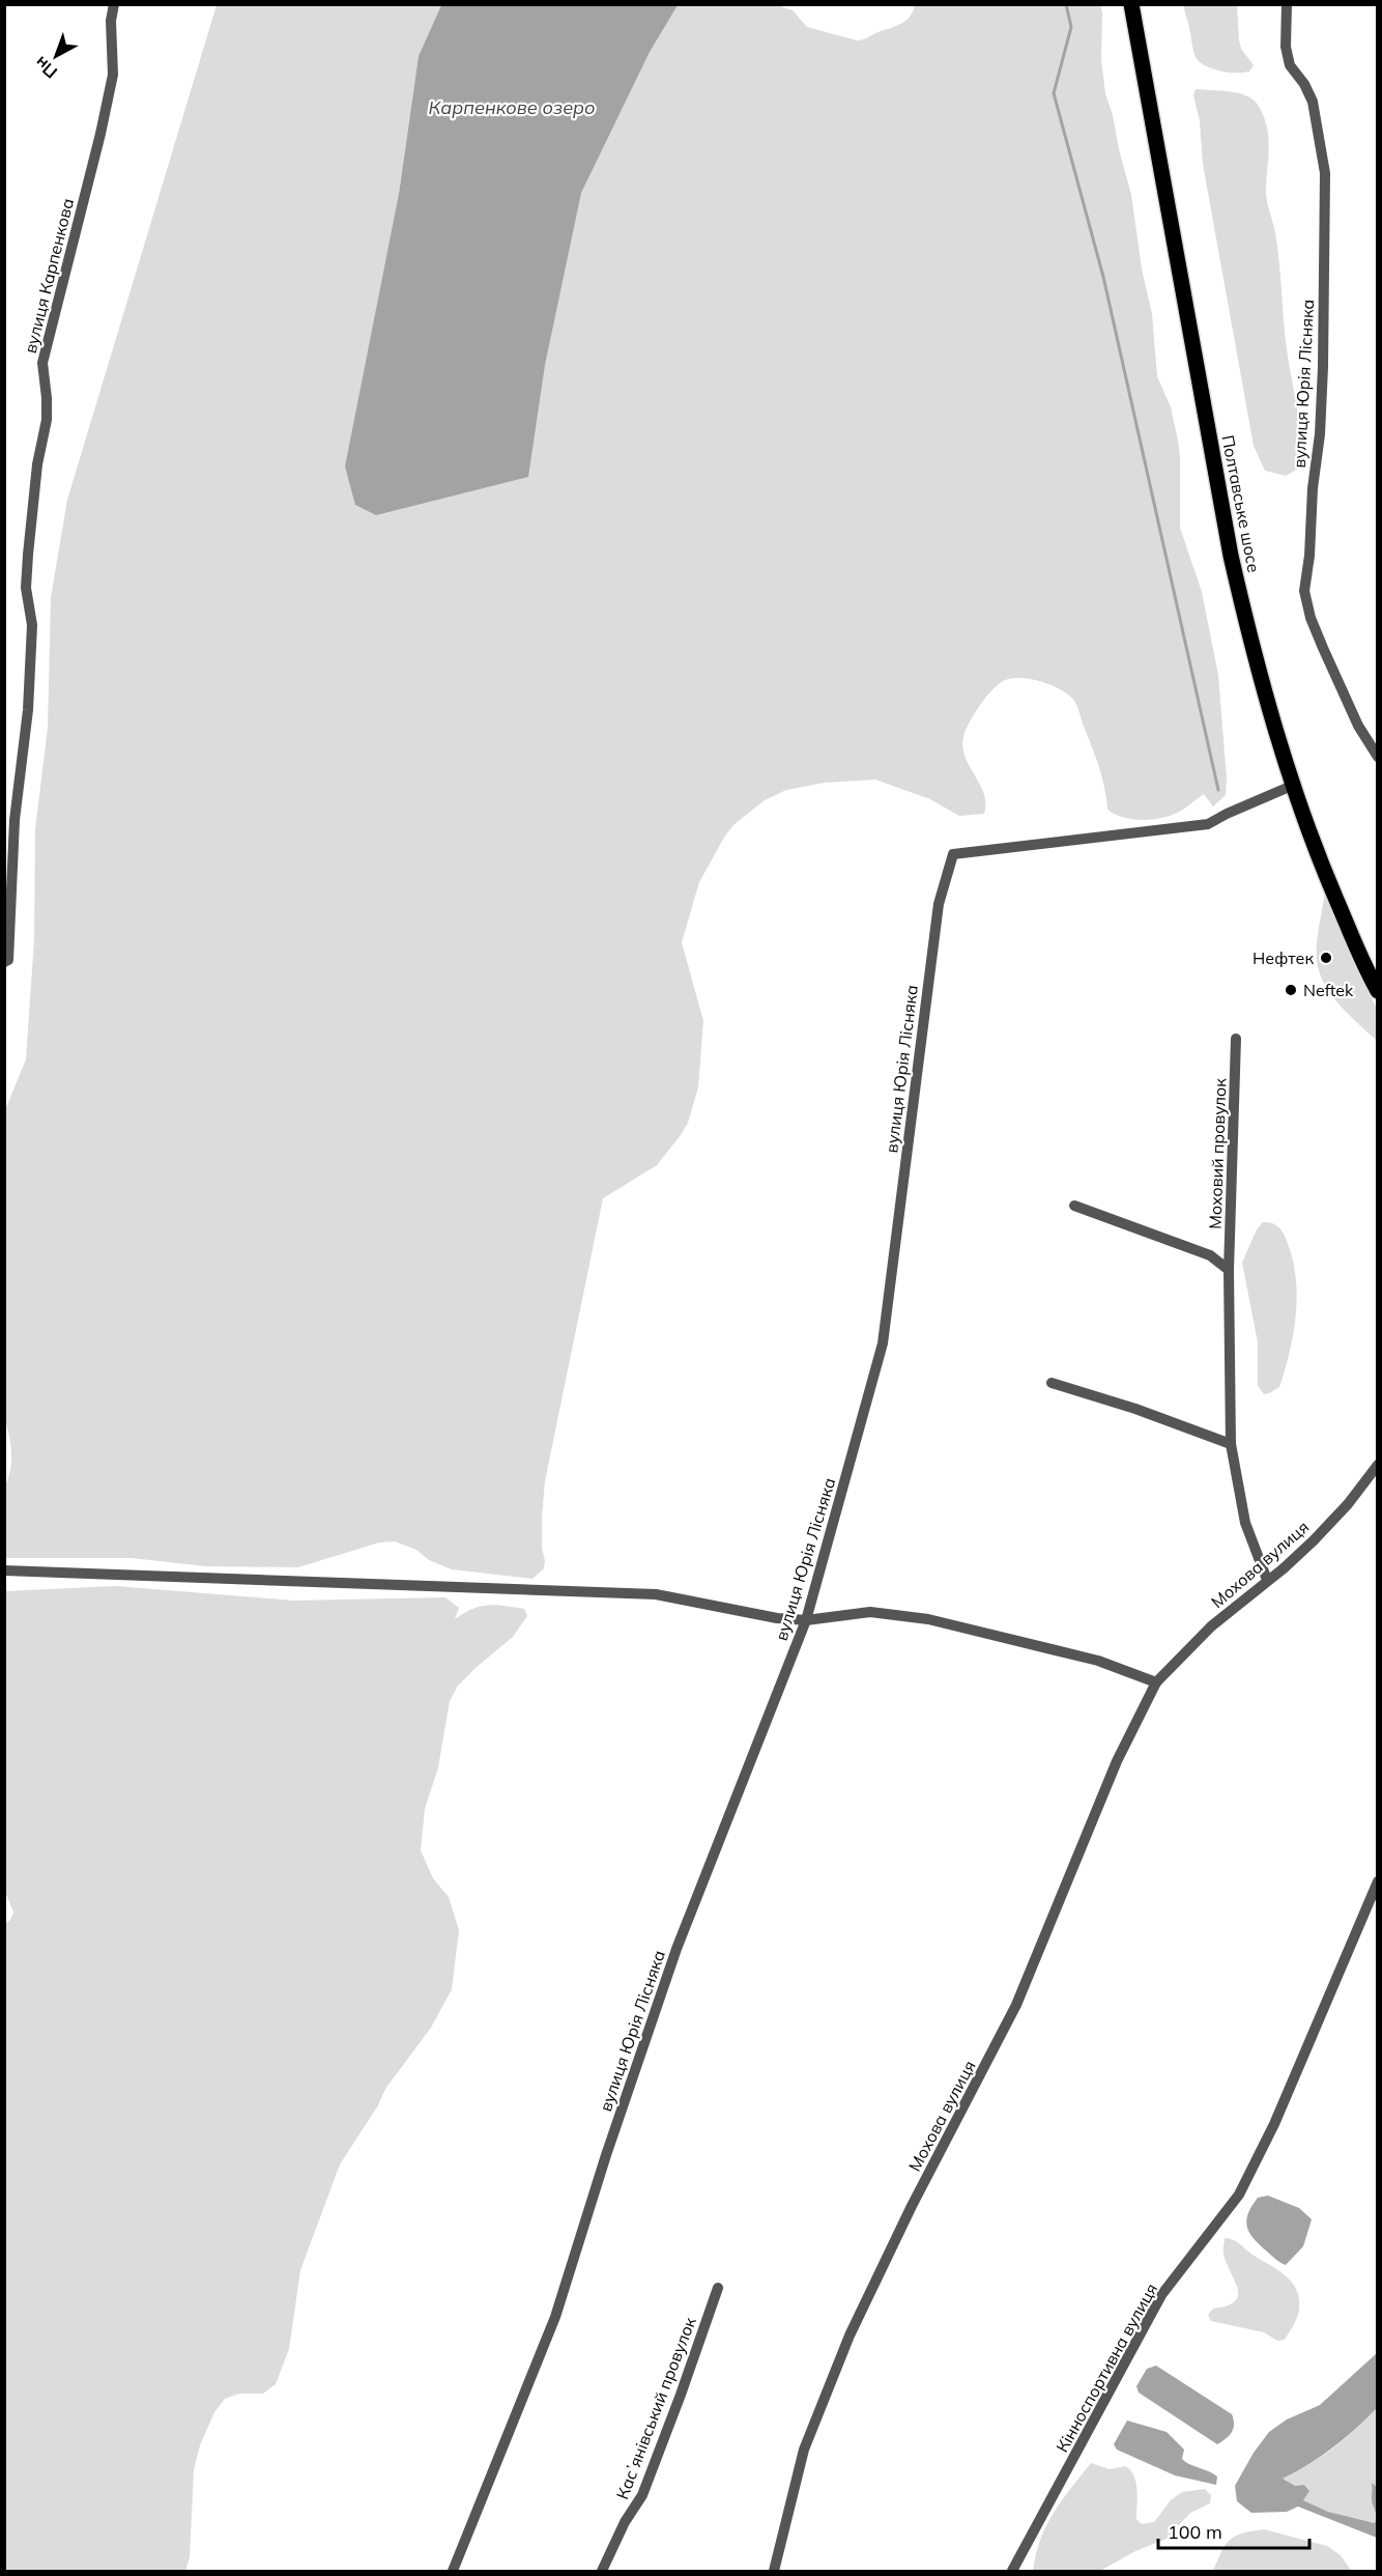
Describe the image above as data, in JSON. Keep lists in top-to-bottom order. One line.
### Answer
{"streets":{"main road":["Полтавське шосе"],"street":["вулиця Карпенкова","вулиця Юрія Лісняка","Моховий провулок","Мохова вулиця","Кінноспортивна вулиця","Касʼянівський провулок"]},"crossings":[["вулиця Юрія Лісняка","Полтавське шосе"],["Моховий провулок","Мохова вулиця"]],"water":["Карпенкове озеро"],"places":["Нефтек","Neftek"],"scale_bar":"100 m","north":"bottom left"}
